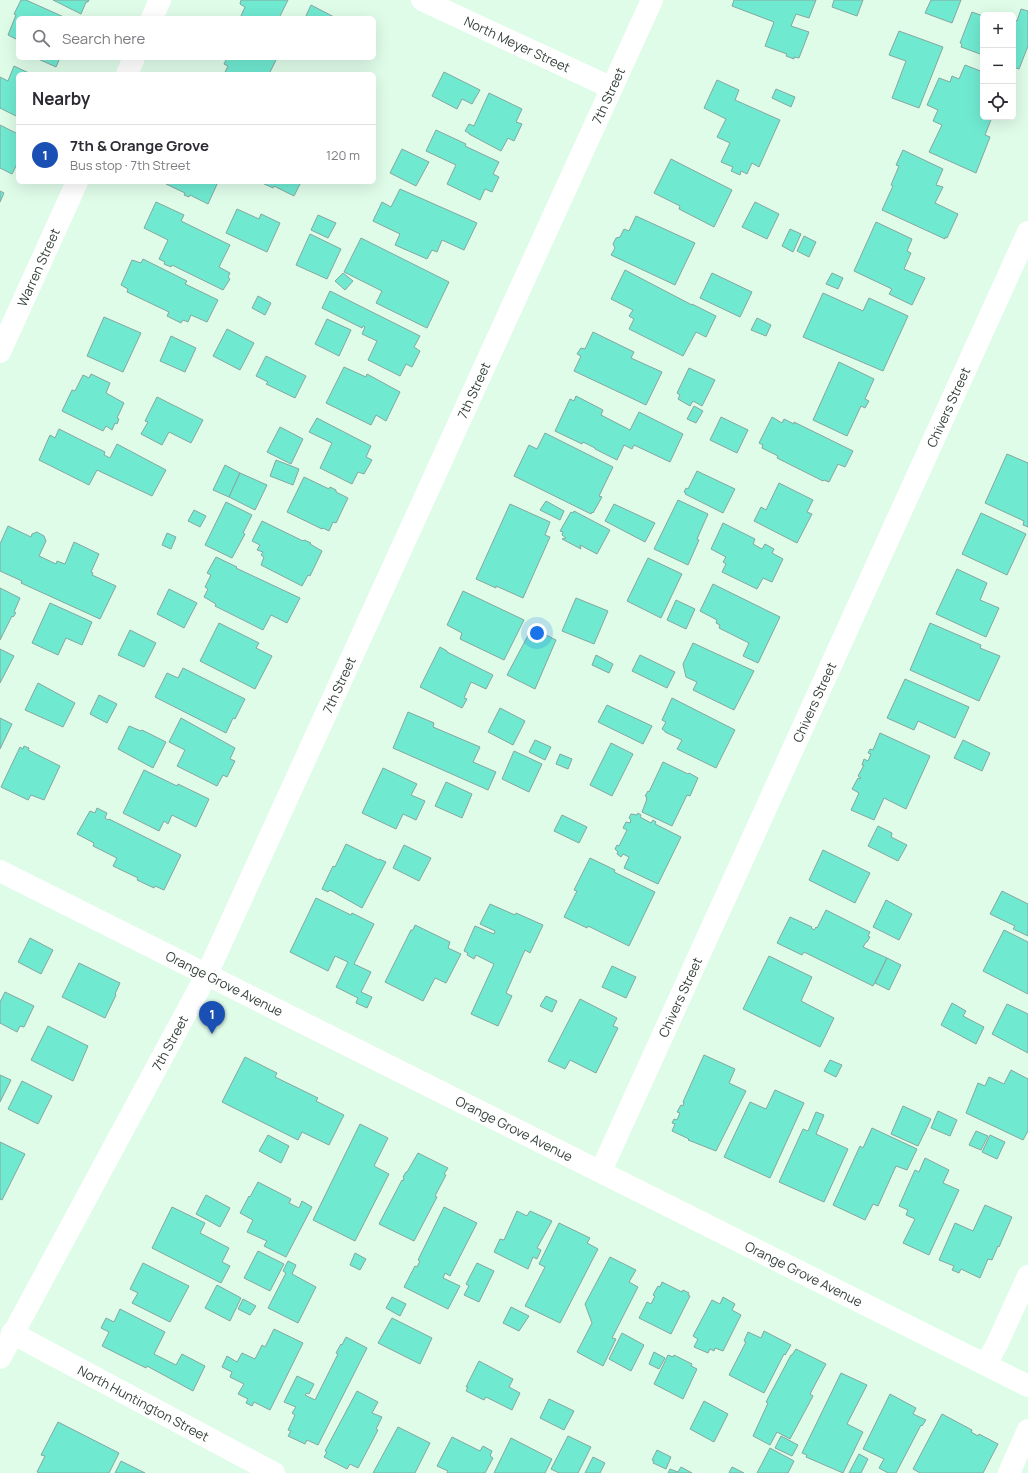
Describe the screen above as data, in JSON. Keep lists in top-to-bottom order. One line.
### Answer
{"streets":{"street":["North Meyer Street","7th Street","Warren Street","Chivers Street","Orange Grove Avenue","North Huntington Street"]},"crossings":[["North Meyer Street","7th Street"],["7th Street","Orange Grove Avenue"],["7th Street","North Huntington Street"],["Chivers Street","Orange Grove Avenue"]],"page":{"map_buttons":["+","−"],"search":"Search here","heading":"Nearby","list":[{"mark":"1","name":"7th & Orange Grove","note":"Bus stop · 7th Street","value":"120 m"}],"pins":"1"}}
